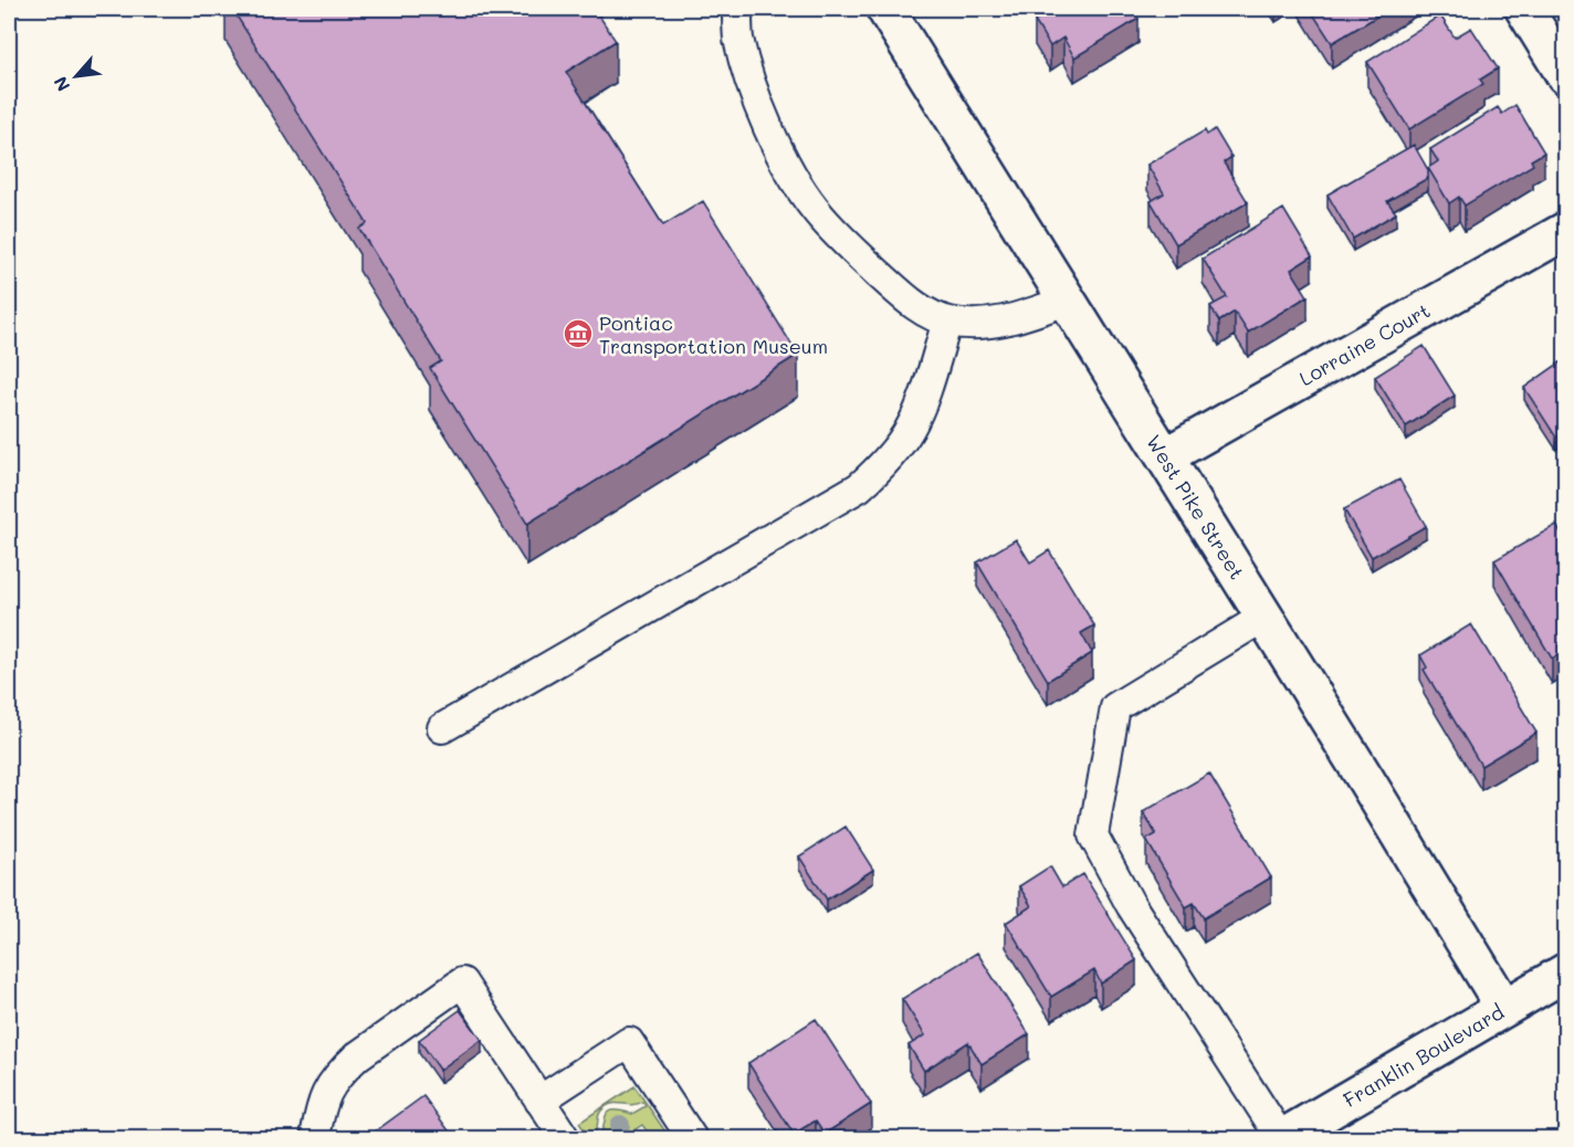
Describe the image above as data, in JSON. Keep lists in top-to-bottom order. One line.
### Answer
{"streets":{"street":["Lorraine Court","West Pike Street","Franklin Boulevard"]},"crossings":[["Lorraine Court","West Pike Street"],["West Pike Street","Franklin Boulevard"]],"places":{"museum":["Pontiac Transportation Museum"]},"north":"bottom left"}
